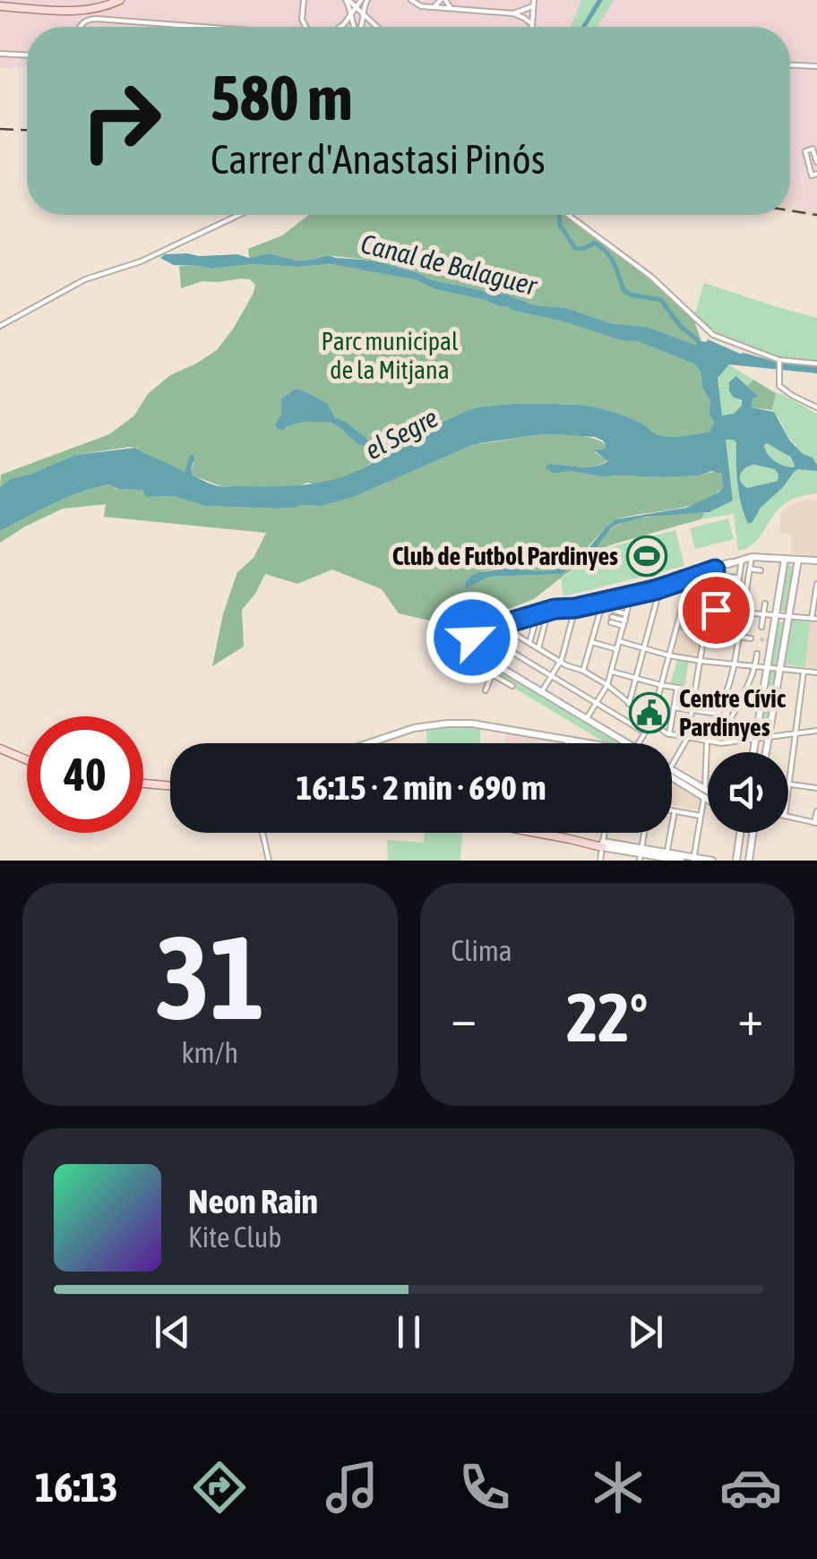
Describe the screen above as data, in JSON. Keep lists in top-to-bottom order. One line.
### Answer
{"water":["Canal de Balaguer","el Segre"],"parks":["Parc municipal de la Mitjana"],"places":{"sports":["Club de Futbol Pardinyes"],"public building":["Centre Cívic Pardinyes"]},"page":{"turn":["580 m","Carrer d'Anastasi Pinós"],"limit":"40","trip":"16:15 · 2 min · 690 m","tile":[["31","km/h"],"Clima"],"heat":["−","22°","+"],"song":["Neon Rain","Kite Club"],"tabs":"16:13"}}
